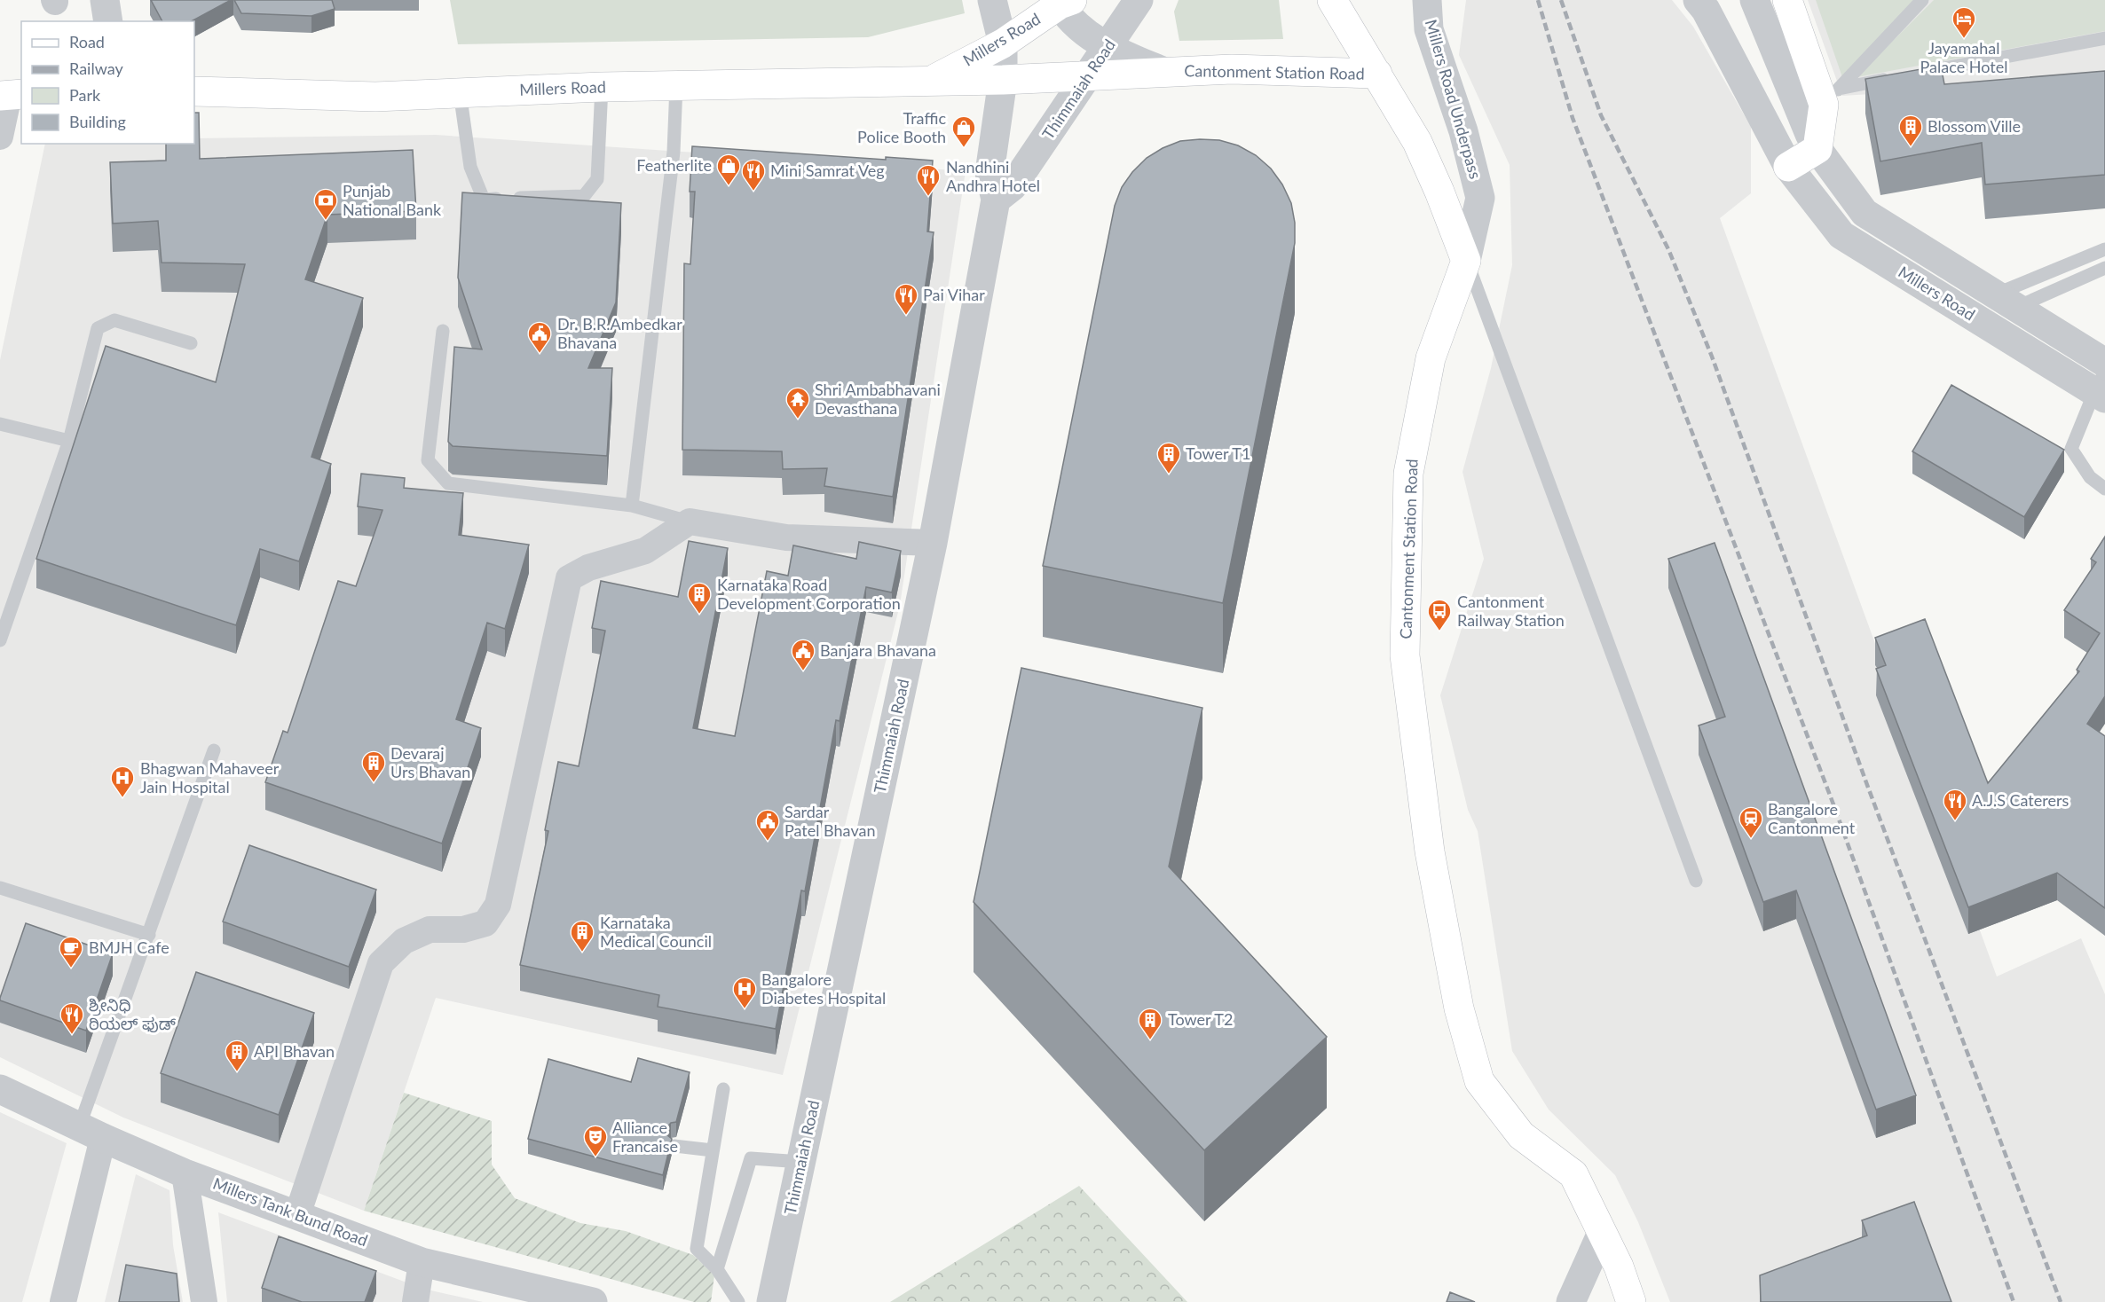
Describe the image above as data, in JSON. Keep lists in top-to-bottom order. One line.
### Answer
{"streets":{"main road":["Millers Road","Cantonment Station Road"],"street":["Thimmaiah Road","Millers Road Underpass","Millers Tank Bund Road"]},"crossings":[["Millers Road","Cantonment Station Road"],["Millers Road","Thimmaiah Road"],["Cantonment Station Road","Thimmaiah Road"],["Cantonment Station Road","Millers Road Underpass"]],"places":{"hotel":["Jayamahal Palace Hotel"],"building":["Blossom Ville","Tower T1","Karnataka Road Development Corporation","Devaraj Urs Bhavan","Karnataka Medical Council","Tower T2","API Bhavan"],"shop":["Traffic Police Booth","Featherlite"],"restaurant":["Mini Samrat Veg","Nandhini Andhra Hotel","Pai Vihar","A.J.S Caterers","ಶ್ರೀನಿಧಿ ರಿಯಲ್ ಫುಡ್"],"bank":["Punjab National Bank"],"public building":["Dr. B.R.Ambedkar Bhavana","Banjara Bhavana","Sardar Patel Bhavan"],"temple":["Shri Ambabhavani Devasthana"],"bus stop":["Cantonment Railway Station"],"hospital":["Bhagwan Mahaveer Jain Hospital","Bangalore Diabetes Hospital"],"station":["Bangalore Cantonment"],"cafe":["BMJH Cafe"],"theatre":["Alliance Francaise"]},"legend":["Road","Railway","Park","Building"]}
